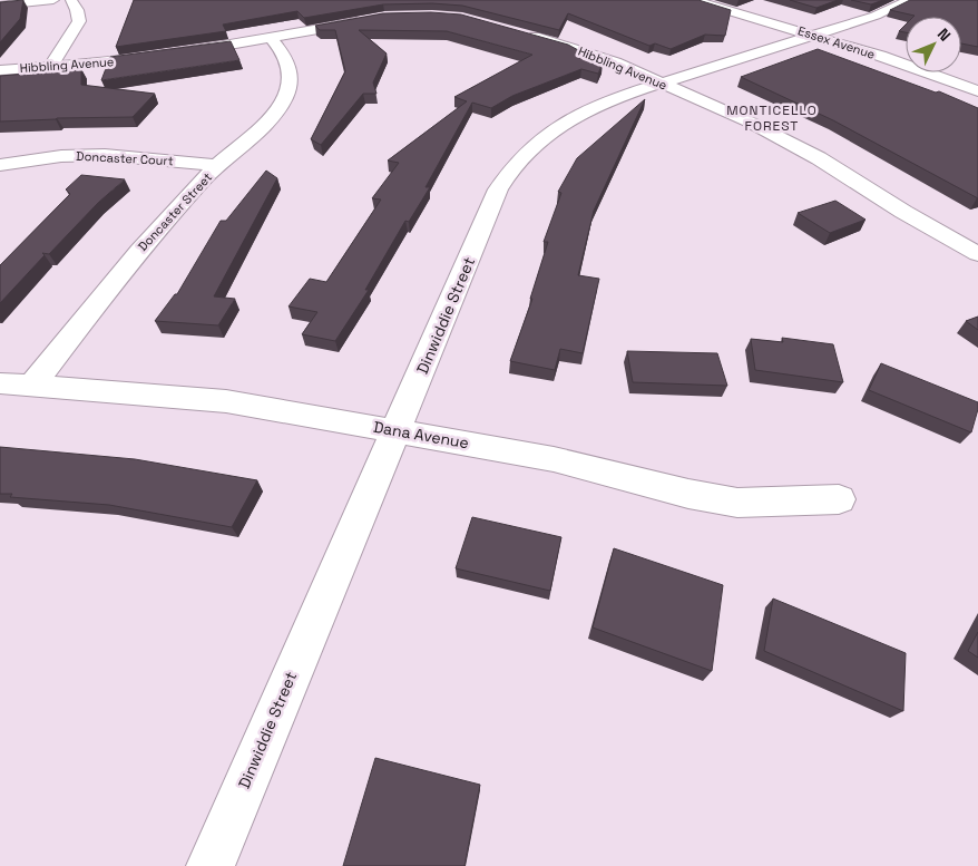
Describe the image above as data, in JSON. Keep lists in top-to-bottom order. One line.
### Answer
{"streets":{"street":["Essex Avenue","Hibbling Avenue","Doncaster Court","Doncaster Street","Dinwiddie Street","Dana Avenue"]},"crossings":[["Essex Avenue","Dinwiddie Street"],["Hibbling Avenue","Doncaster Street"],["Hibbling Avenue","Dinwiddie Street"],["Doncaster Court","Doncaster Street"],["Doncaster Street","Dana Avenue"],["Dinwiddie Street","Dana Avenue"]],"districts":["MONTICELLO FOREST"],"north":"top right"}
